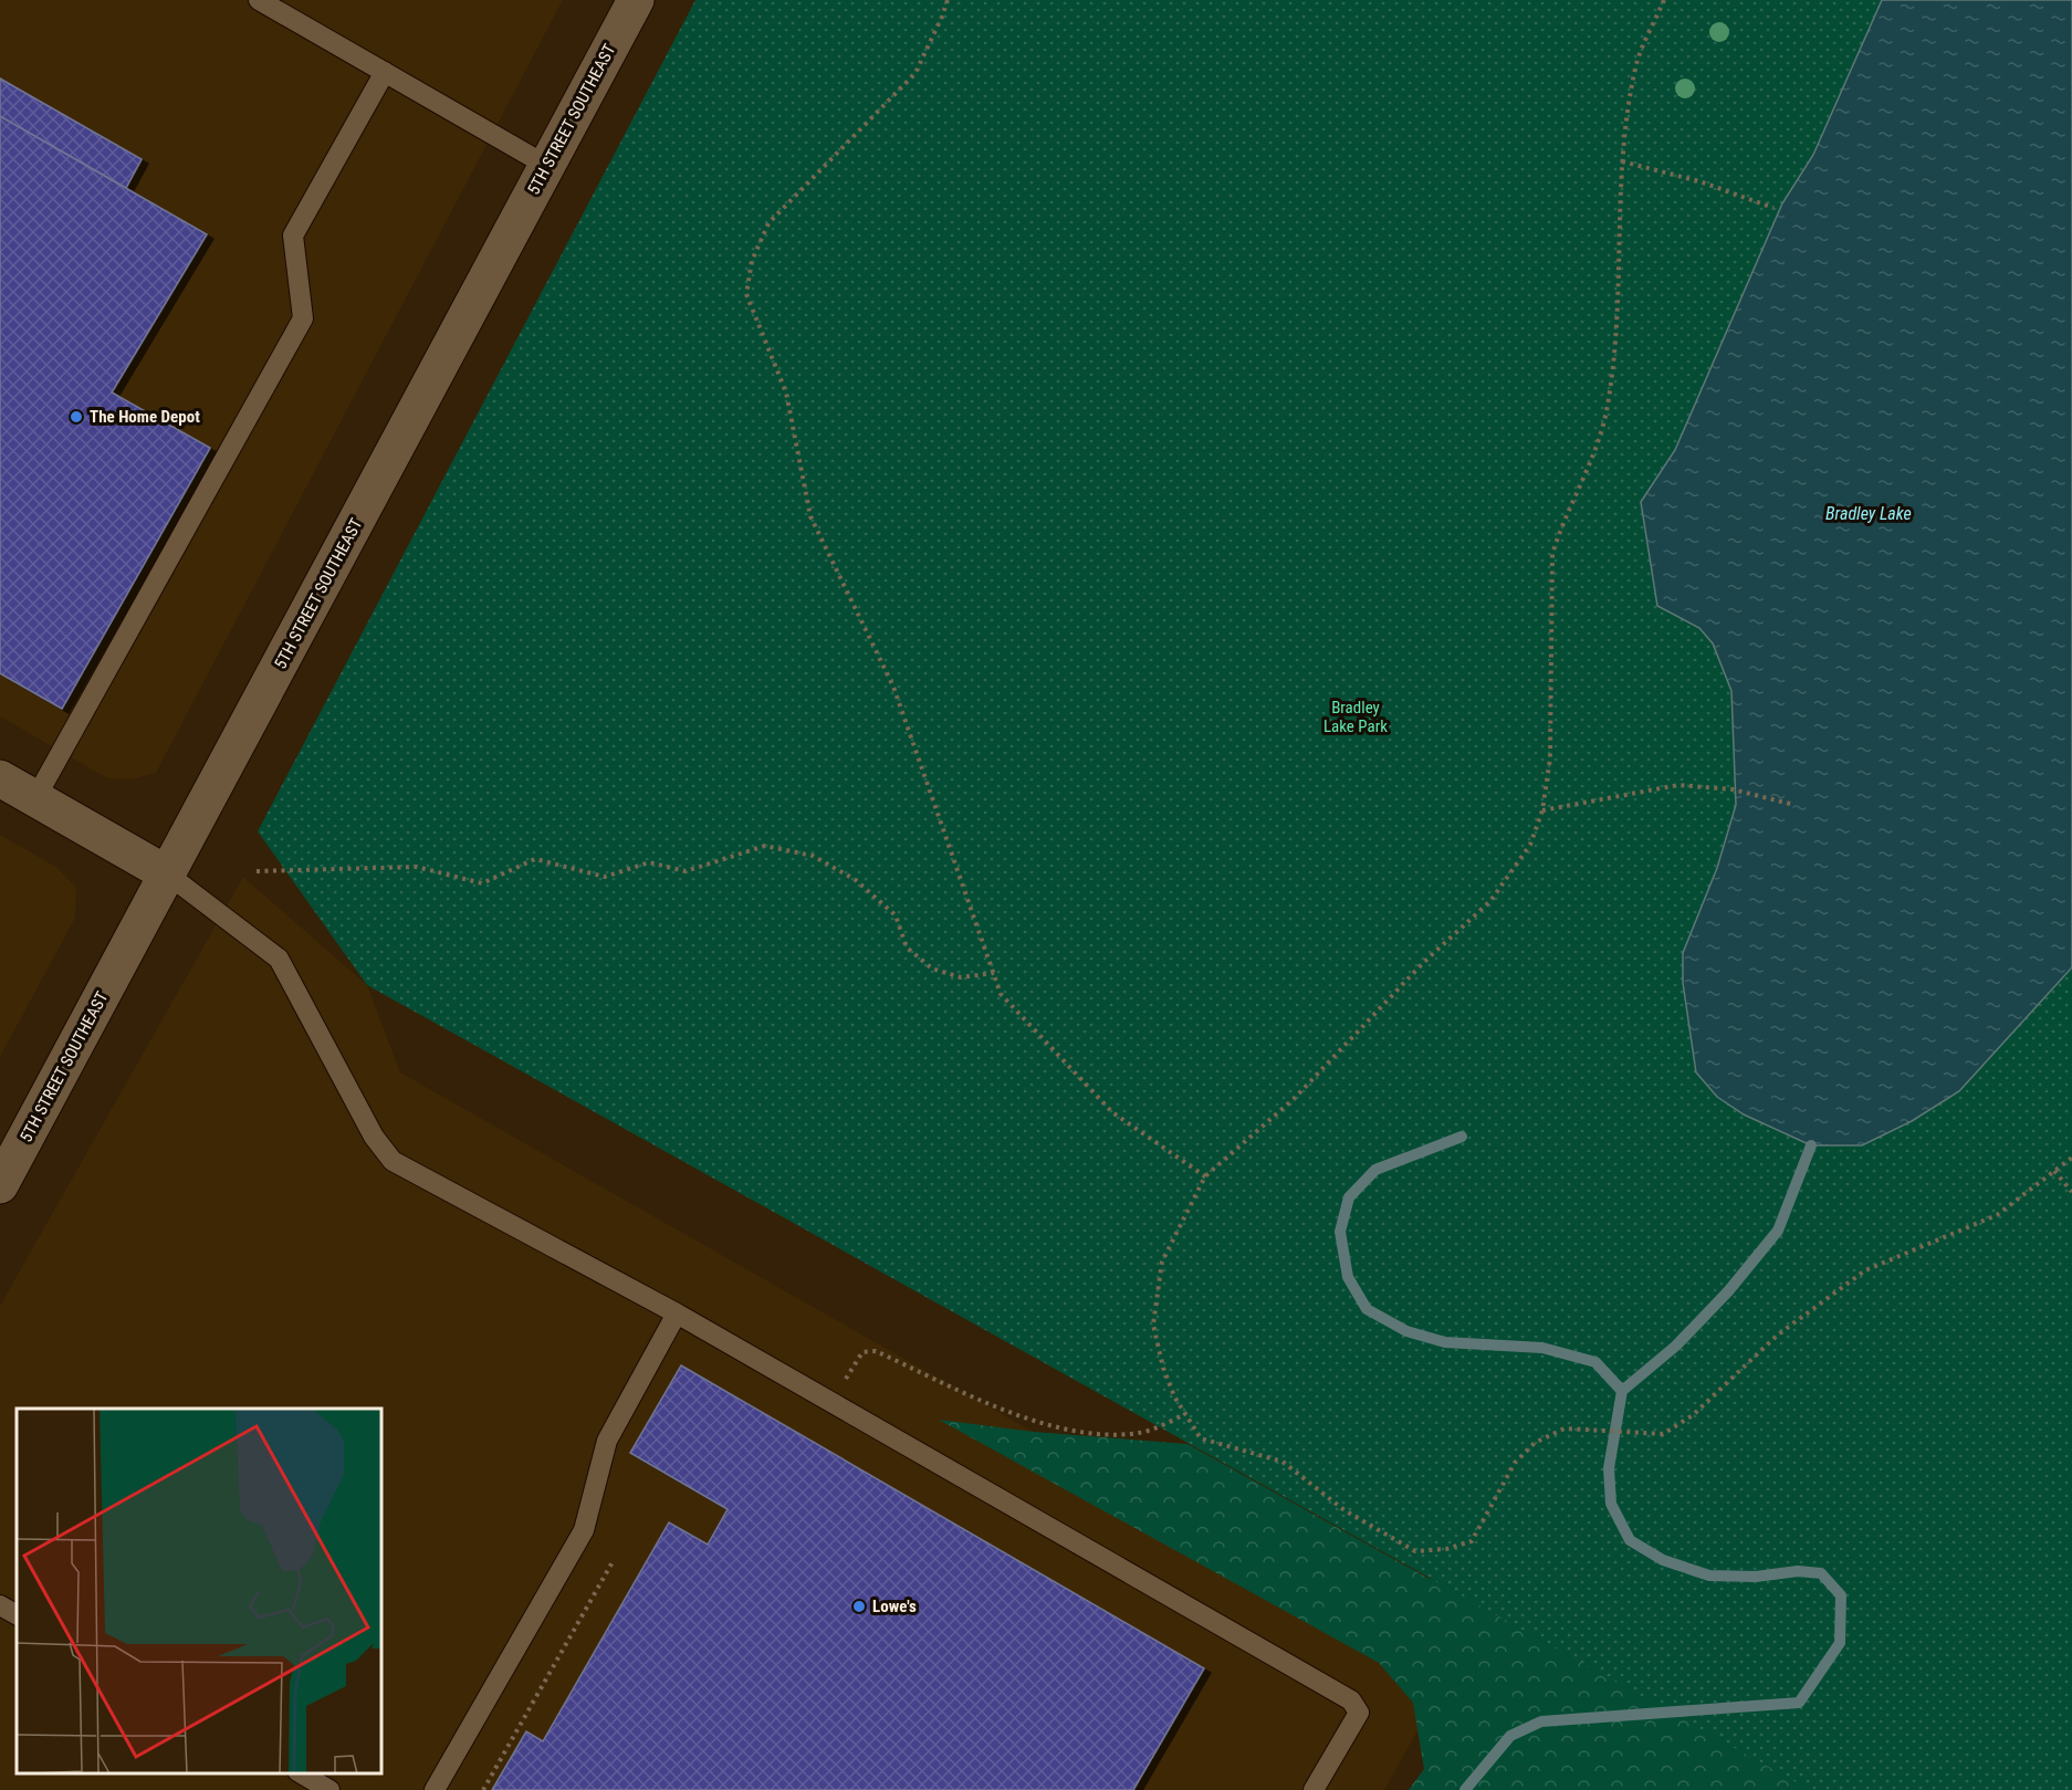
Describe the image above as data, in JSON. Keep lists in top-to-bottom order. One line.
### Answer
{"streets":{"street":["5TH STREET SOUTHEAST"]},"water":["Bradley Lake"],"parks":["Bradley Lake Park"],"places":["The Home Depot","Lowe's"]}
